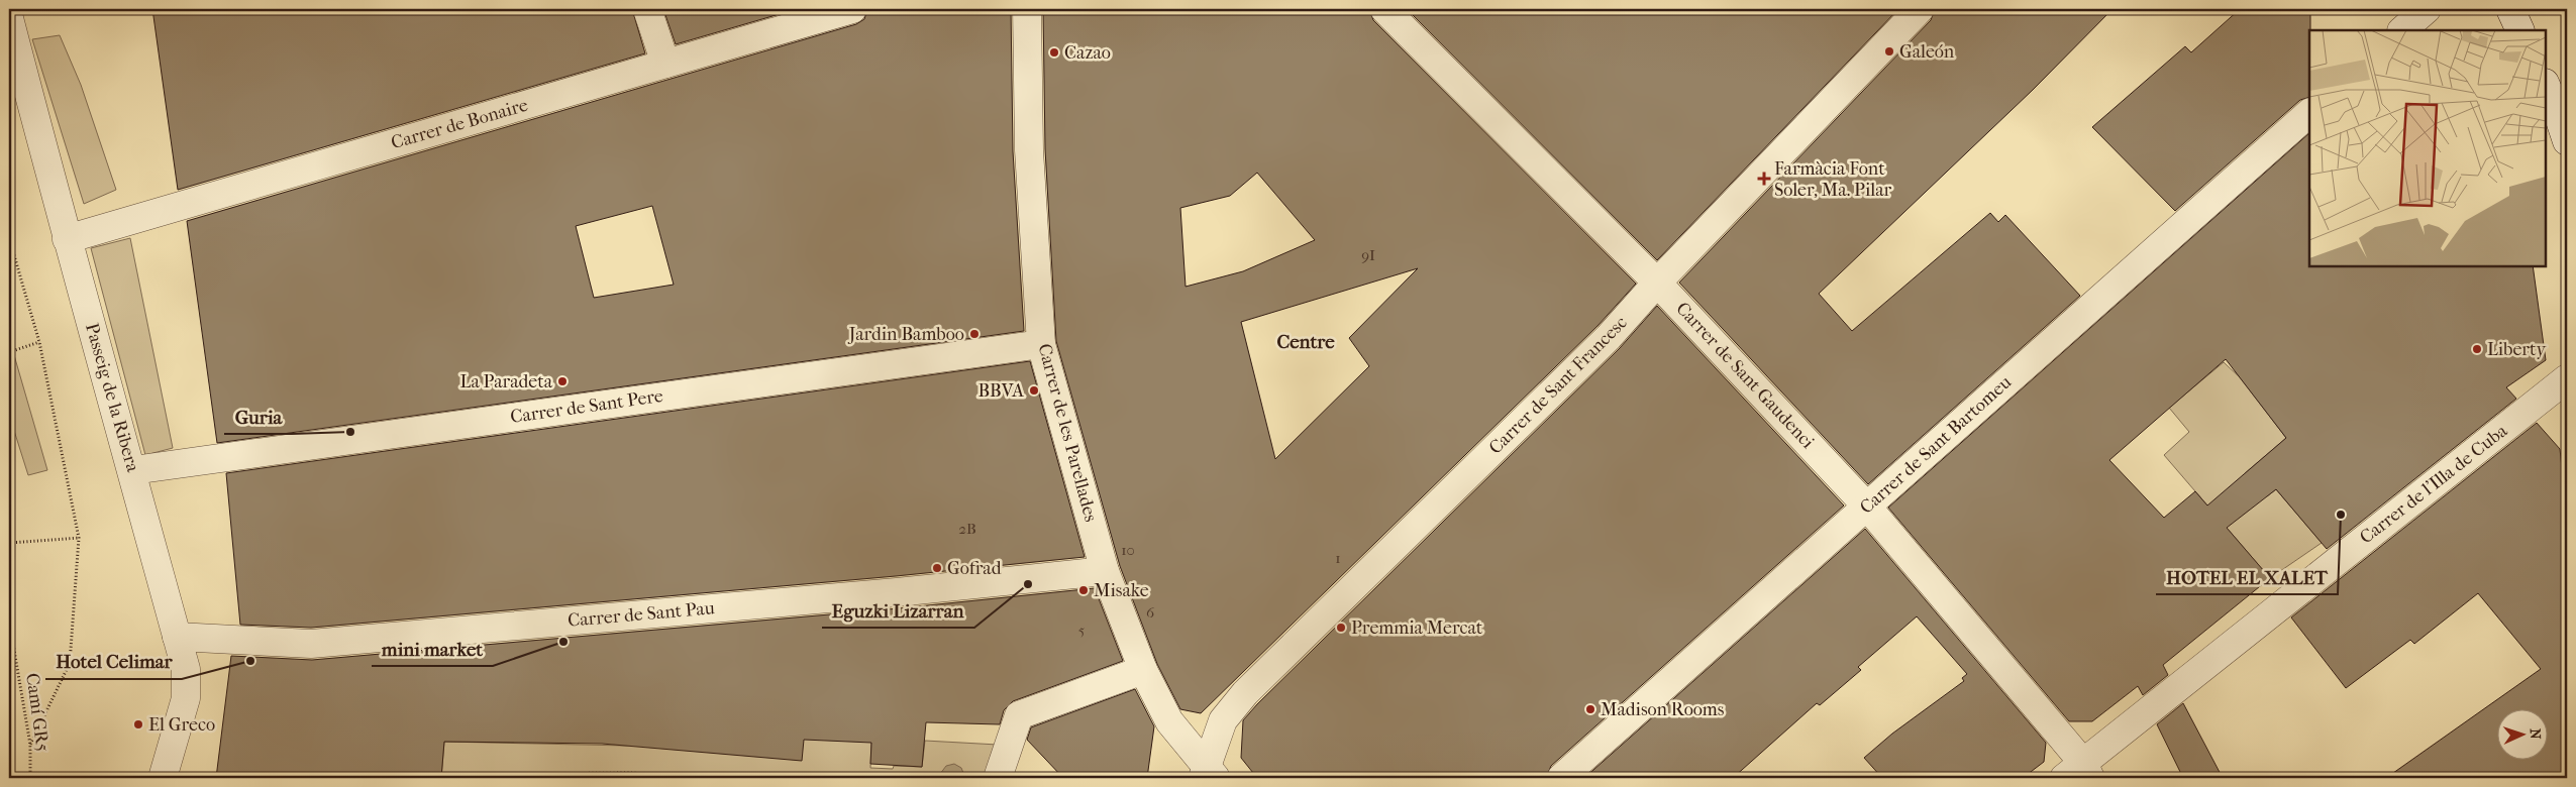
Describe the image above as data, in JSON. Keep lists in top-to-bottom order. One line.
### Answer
{"streets":{"street":["Carrer de Bonaire","Carrer de Sant Gaudenci","Carrer de Sant Francesc","Passeig de la Ribera","Carrer de Sant Pere","Carrer de les Parellades","Carrer de Sant Bartomeu","Carrer de l'Illa de Cuba","Carrer de Sant Pau"],"path":["Camí GR5"]},"crossings":[["Carrer de Bonaire","Passeig de la Ribera"],["Carrer de Sant Gaudenci","Carrer de Sant Francesc"],["Carrer de Sant Gaudenci","Carrer de Sant Bartomeu"],["Carrer de Sant Gaudenci","Carrer de l'Illa de Cuba"],["Carrer de Sant Francesc","Carrer de les Parellades"],["Passeig de la Ribera","Carrer de Sant Pere"],["Passeig de la Ribera","Carrer de Sant Pau"],["Carrer de Sant Pere","Carrer de les Parellades"],["Carrer de les Parellades","Carrer de Sant Pau"]],"districts":["Centre"],"places":{"other":["Galeón","Cazao","Jardin Bamboo","Liberty","La Paradeta","BBVA","Guria","HOTEL EL XALET","Gofrad","Eguzki Lizarran","Misake","Premmia Mercat","mini market","Hotel Celimar","Madison Rooms","El Greco"],"health":["Farmàcia Font Soler, Ma. Pilar"]},"house_numbers":["9I","2B","10","1","6","5"],"north":"right"}
